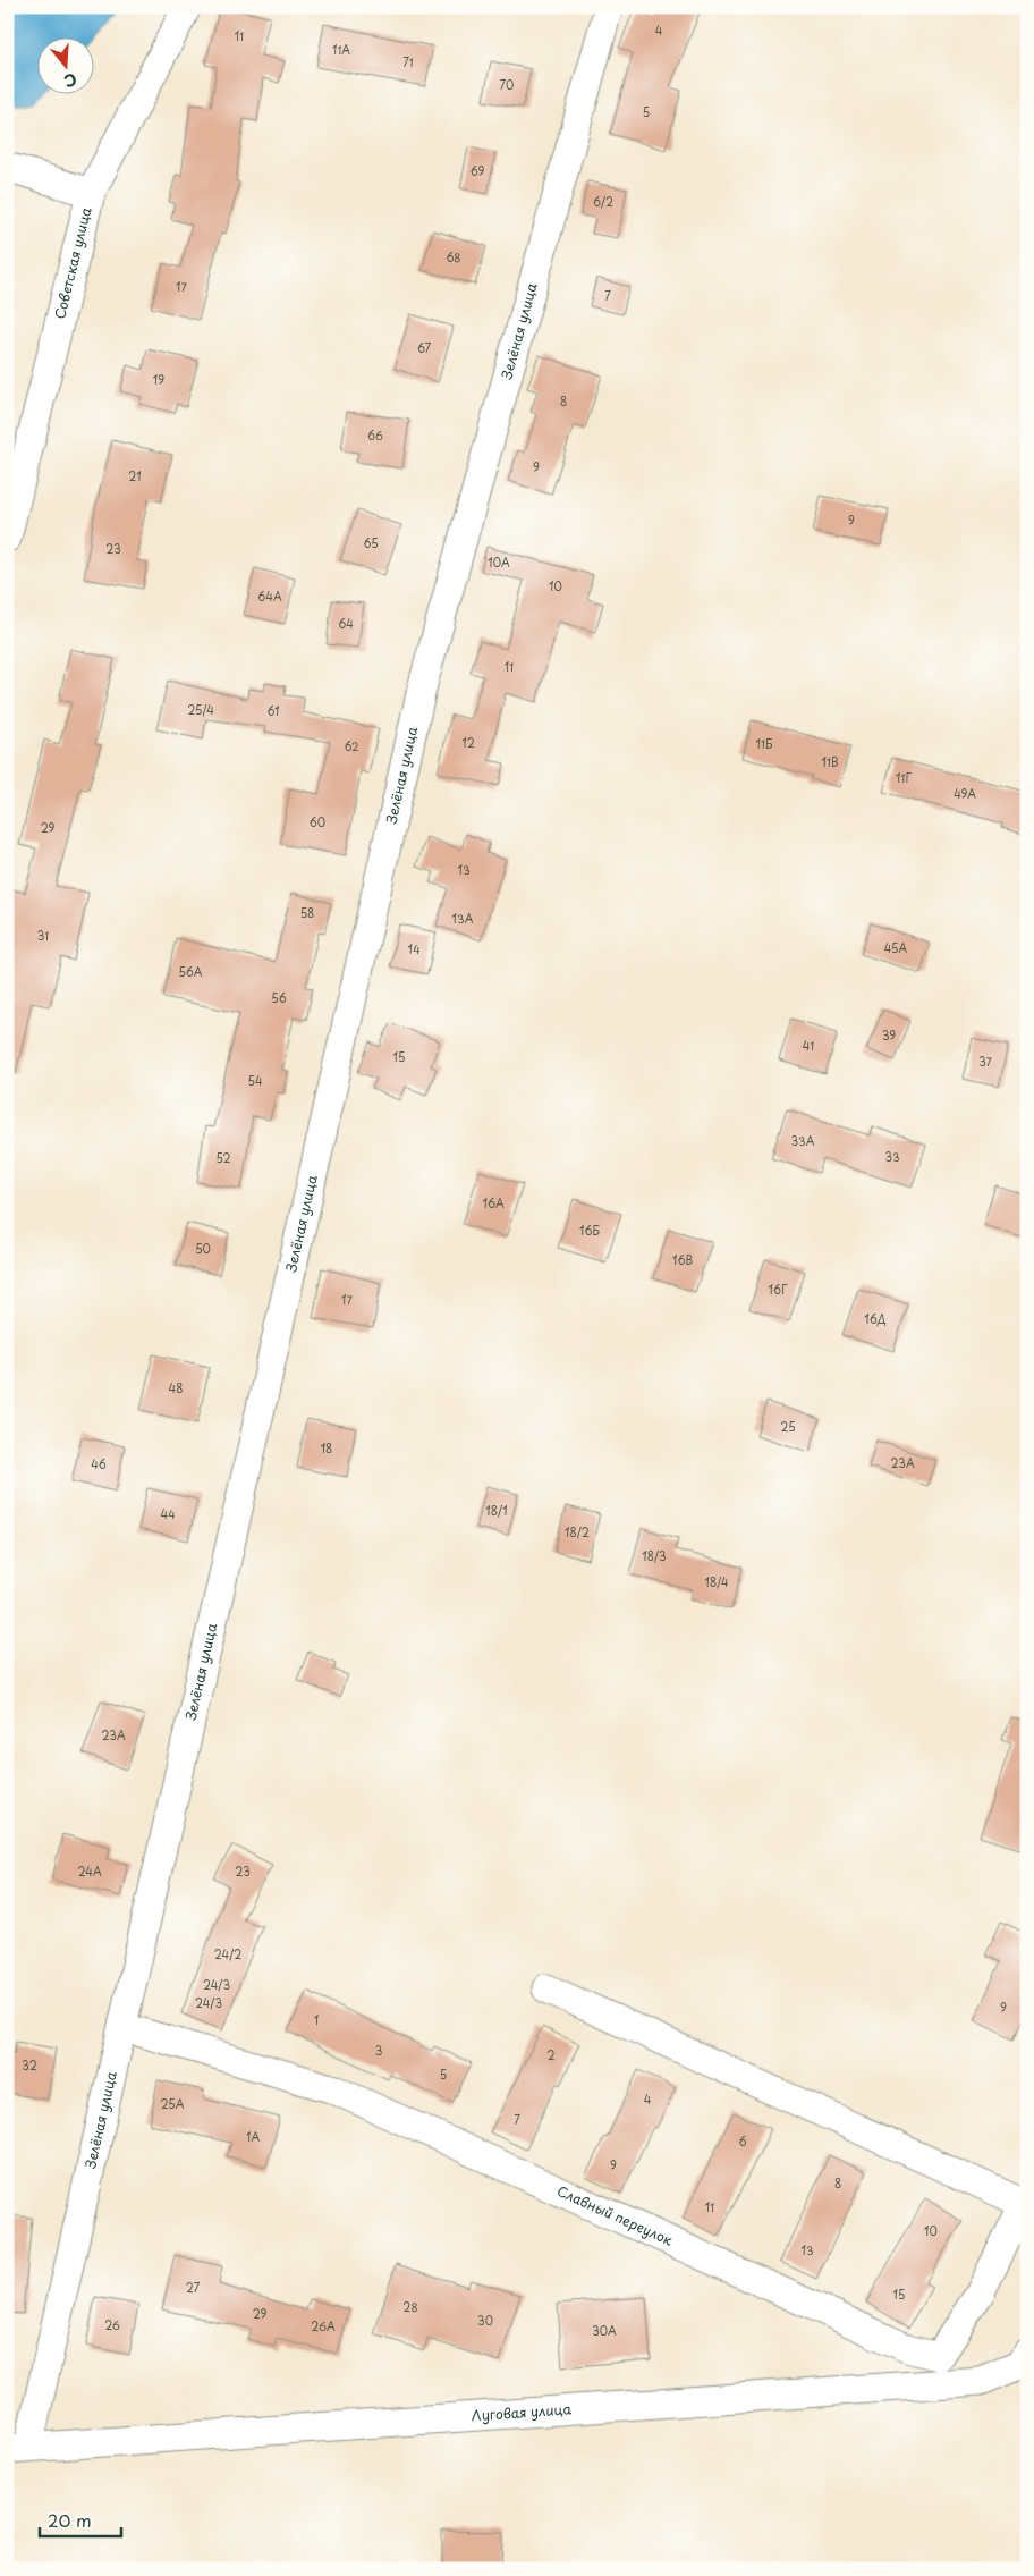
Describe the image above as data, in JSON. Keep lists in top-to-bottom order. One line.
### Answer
{"streets":{"street":["Советская улица","Зелёная улица","Славный переулок","Луговая улица"]},"crossings":[["Зелёная улица","Славный переулок"],["Зелёная улица","Луговая улица"]],"house_numbers":["4","11","11А","71","70","5","69","6/2","68","17","7","67","19","8","66","9","21","9","65","23","10А","10","64А","64","11","25/4","61","12","11Б","62","11В","11Г","49А","60","29","13","58","13А","31","45А","14","56А","56","39","41","15","37","54","33А","33","52","16А","16Б","50","16В","16Г","17","16Д","48","25","18","23А","46","18/1","44","18/2","18/3","18/4","23А","24А","23","24/2","24/3","24/3","9","1","3","2","32","5","4","25А","7","1А","6","9","8","11","10","13","27","15","28","29","30","26","26А","30А"],"scale_bar":"20 m","north":"bottom"}
